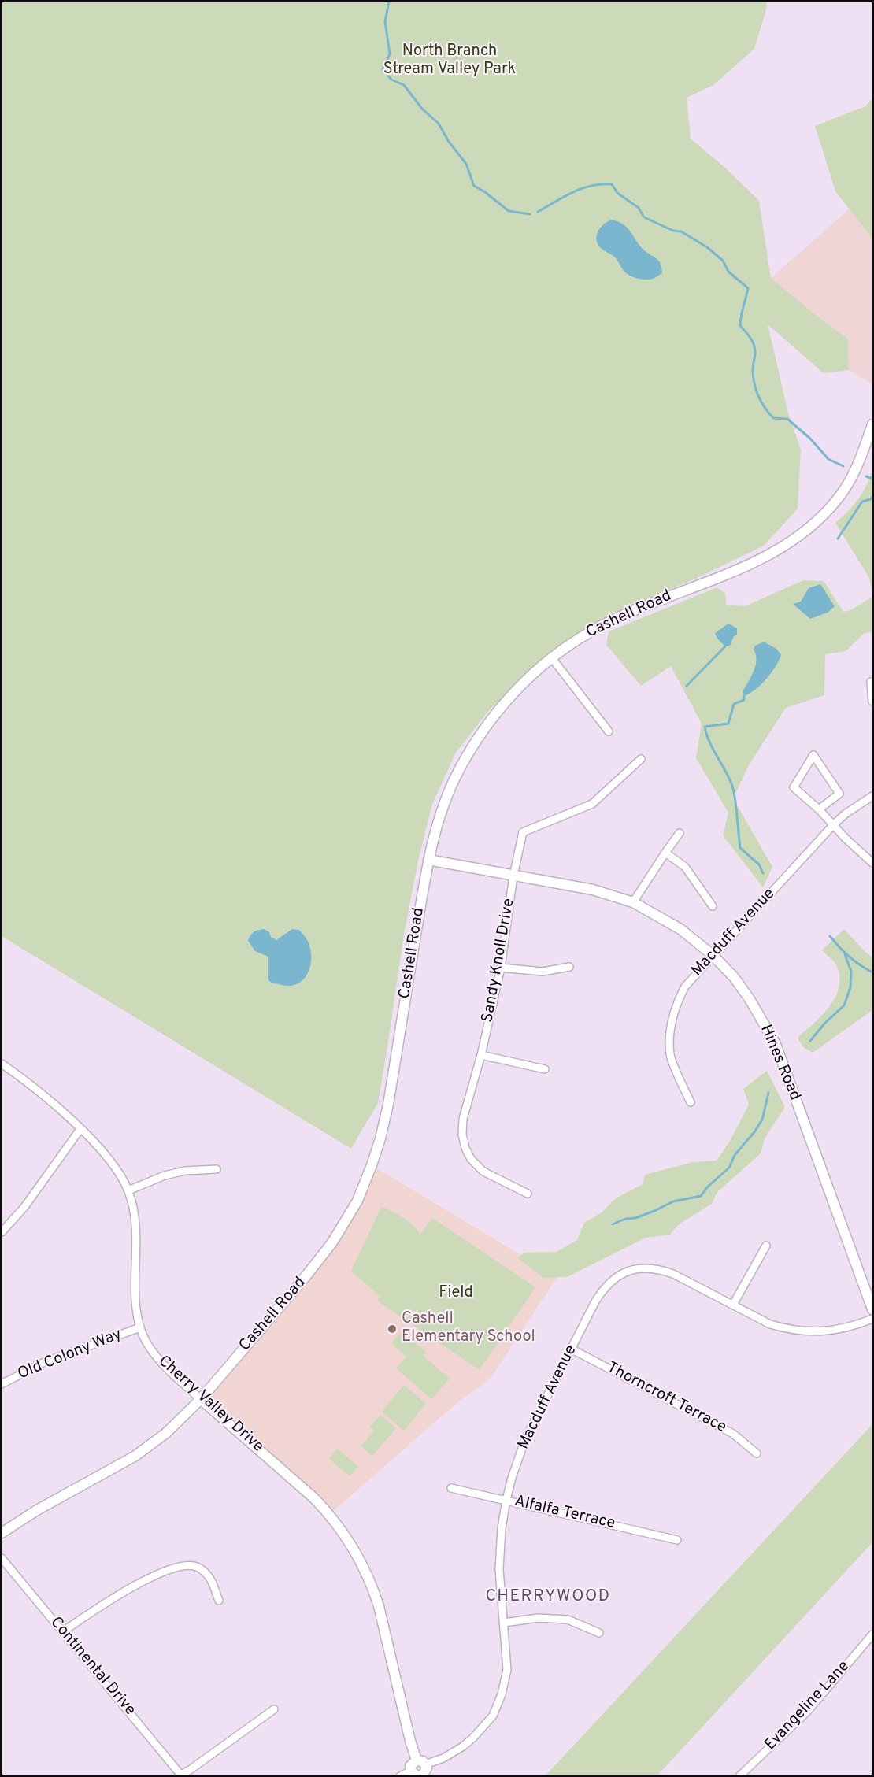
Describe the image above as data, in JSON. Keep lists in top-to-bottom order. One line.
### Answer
{"streets":{"street":["Cashell Road","Macduff Avenue","Sandy Knoll Drive","Hines Road","Old Colony Way","Thorncroft Terrace","Cherry Valley Drive","Alfalfa Terrace","Continental Drive","Evangeline Lane"]},"crossings":[["Cashell Road","Hines Road"],["Cashell Road","Cherry Valley Drive"],["Macduff Avenue","Hines Road"],["Macduff Avenue","Thorncroft Terrace"],["Macduff Avenue","Cherry Valley Drive"],["Macduff Avenue","Alfalfa Terrace"],["Sandy Knoll Drive","Hines Road"],["Old Colony Way","Cherry Valley Drive"]],"districts":["CHERRYWOOD"],"parks":["North Branch Stream Valley Park","Field"],"places":["Cashell Elementary School"]}
